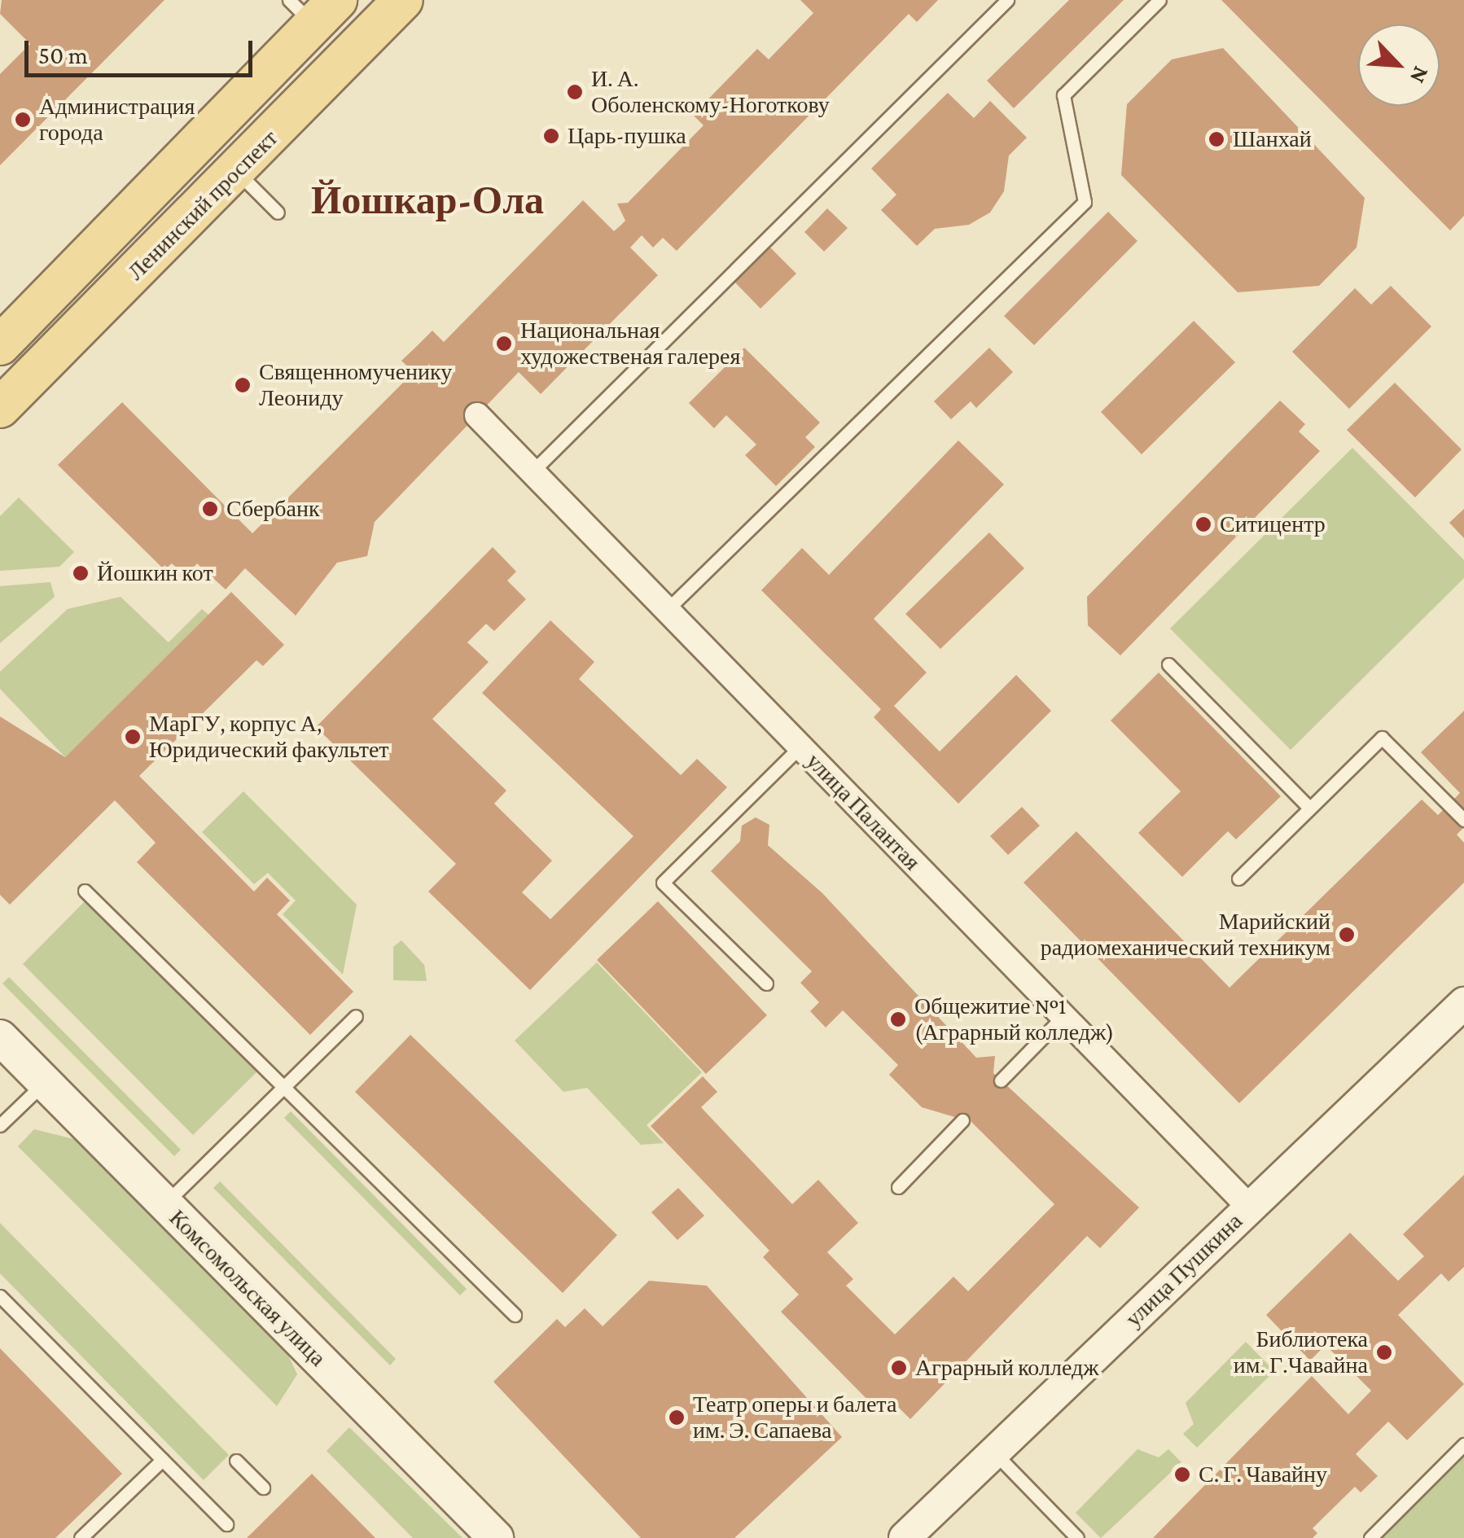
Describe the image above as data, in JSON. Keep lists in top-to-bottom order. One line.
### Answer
{"streets":{"main road":["Ленинский проспект","Комсомольская улица"],"street":["улица Палантая","улица Пушкина"]},"crossings":[["улица Палантая","улица Пушкина"]],"districts":["Йошкар-Ола"],"places":["И. А. Оболенскому-Ноготкову","Администрация города","Царь-пушка","Шанхай","Национальная художественая галерея","Священномученику Леониду","Сбербанк","Ситицентр","Йошкин кот","МарГУ, корпус А, Юридический факультет","Марийский радиомеханический техникум","Общежитие №1 (Аграрный колледж)","Библиотека им. Г.Чавайна","Аграрный колледж","Театр оперы и балета им. Э. Сапаева","С. Г. Чавайну"],"scale_bar":"50 m","north":"bottom right"}
